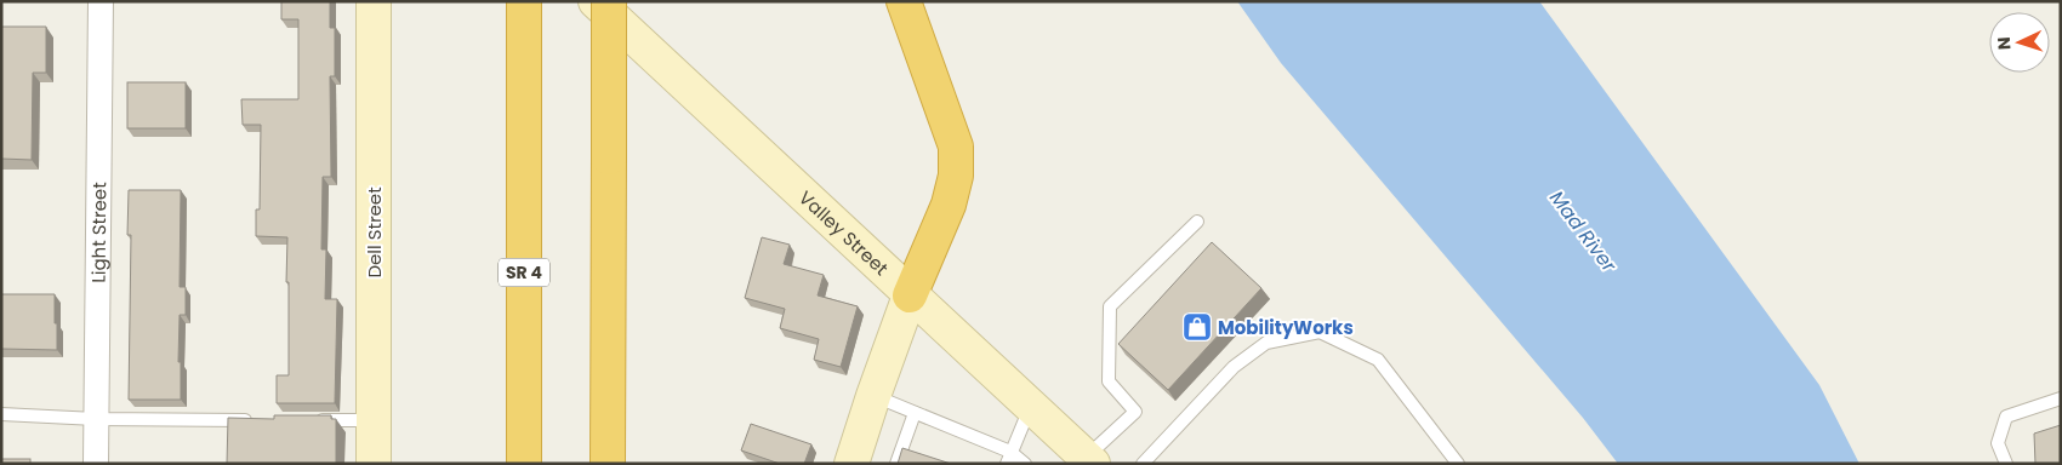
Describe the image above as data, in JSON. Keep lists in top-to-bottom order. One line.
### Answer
{"streets":{"highway":["SR 4"],"main road":["Dell Street","Valley Street"],"street":["Light Street"]},"water":["Mad River"],"places":{"shop":["MobilityWorks"]},"north":"left"}
